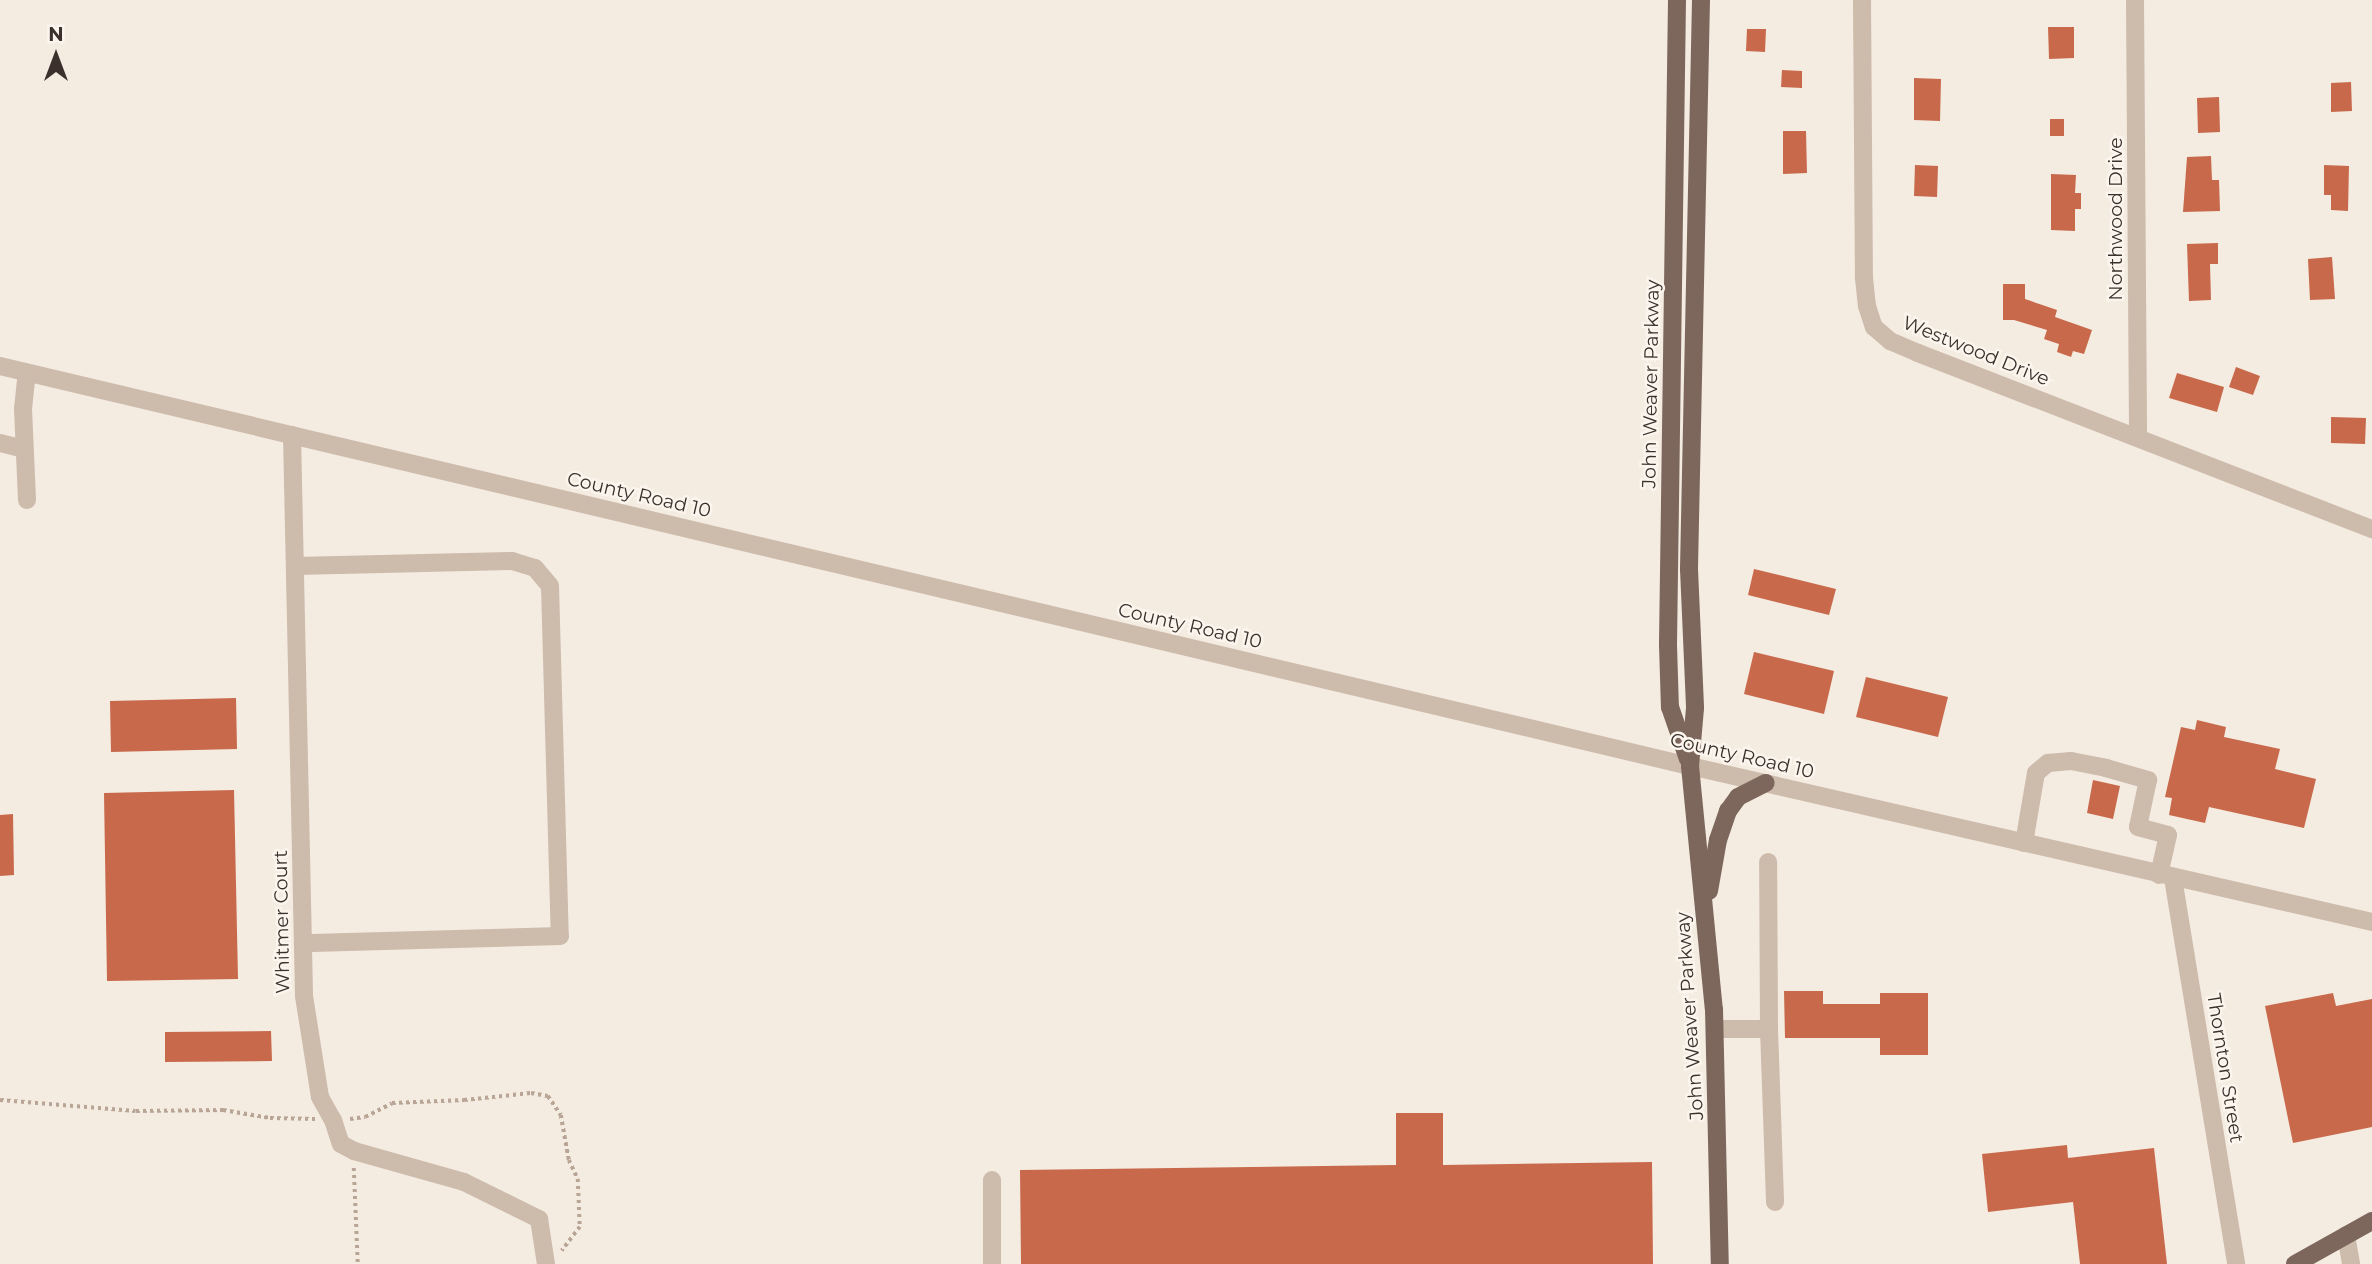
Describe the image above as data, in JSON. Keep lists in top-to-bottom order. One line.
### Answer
{"streets":{"main road":["John Weaver Parkway"],"street":["Northwood Drive","Westwood Drive","County Road 10","Whitmer Court","Thornton Street"]},"crossings":[["Northwood Drive","Westwood Drive"],["John Weaver Parkway","County Road 10"],["County Road 10","Whitmer Court"],["County Road 10","Thornton Street"]],"north":"top"}
